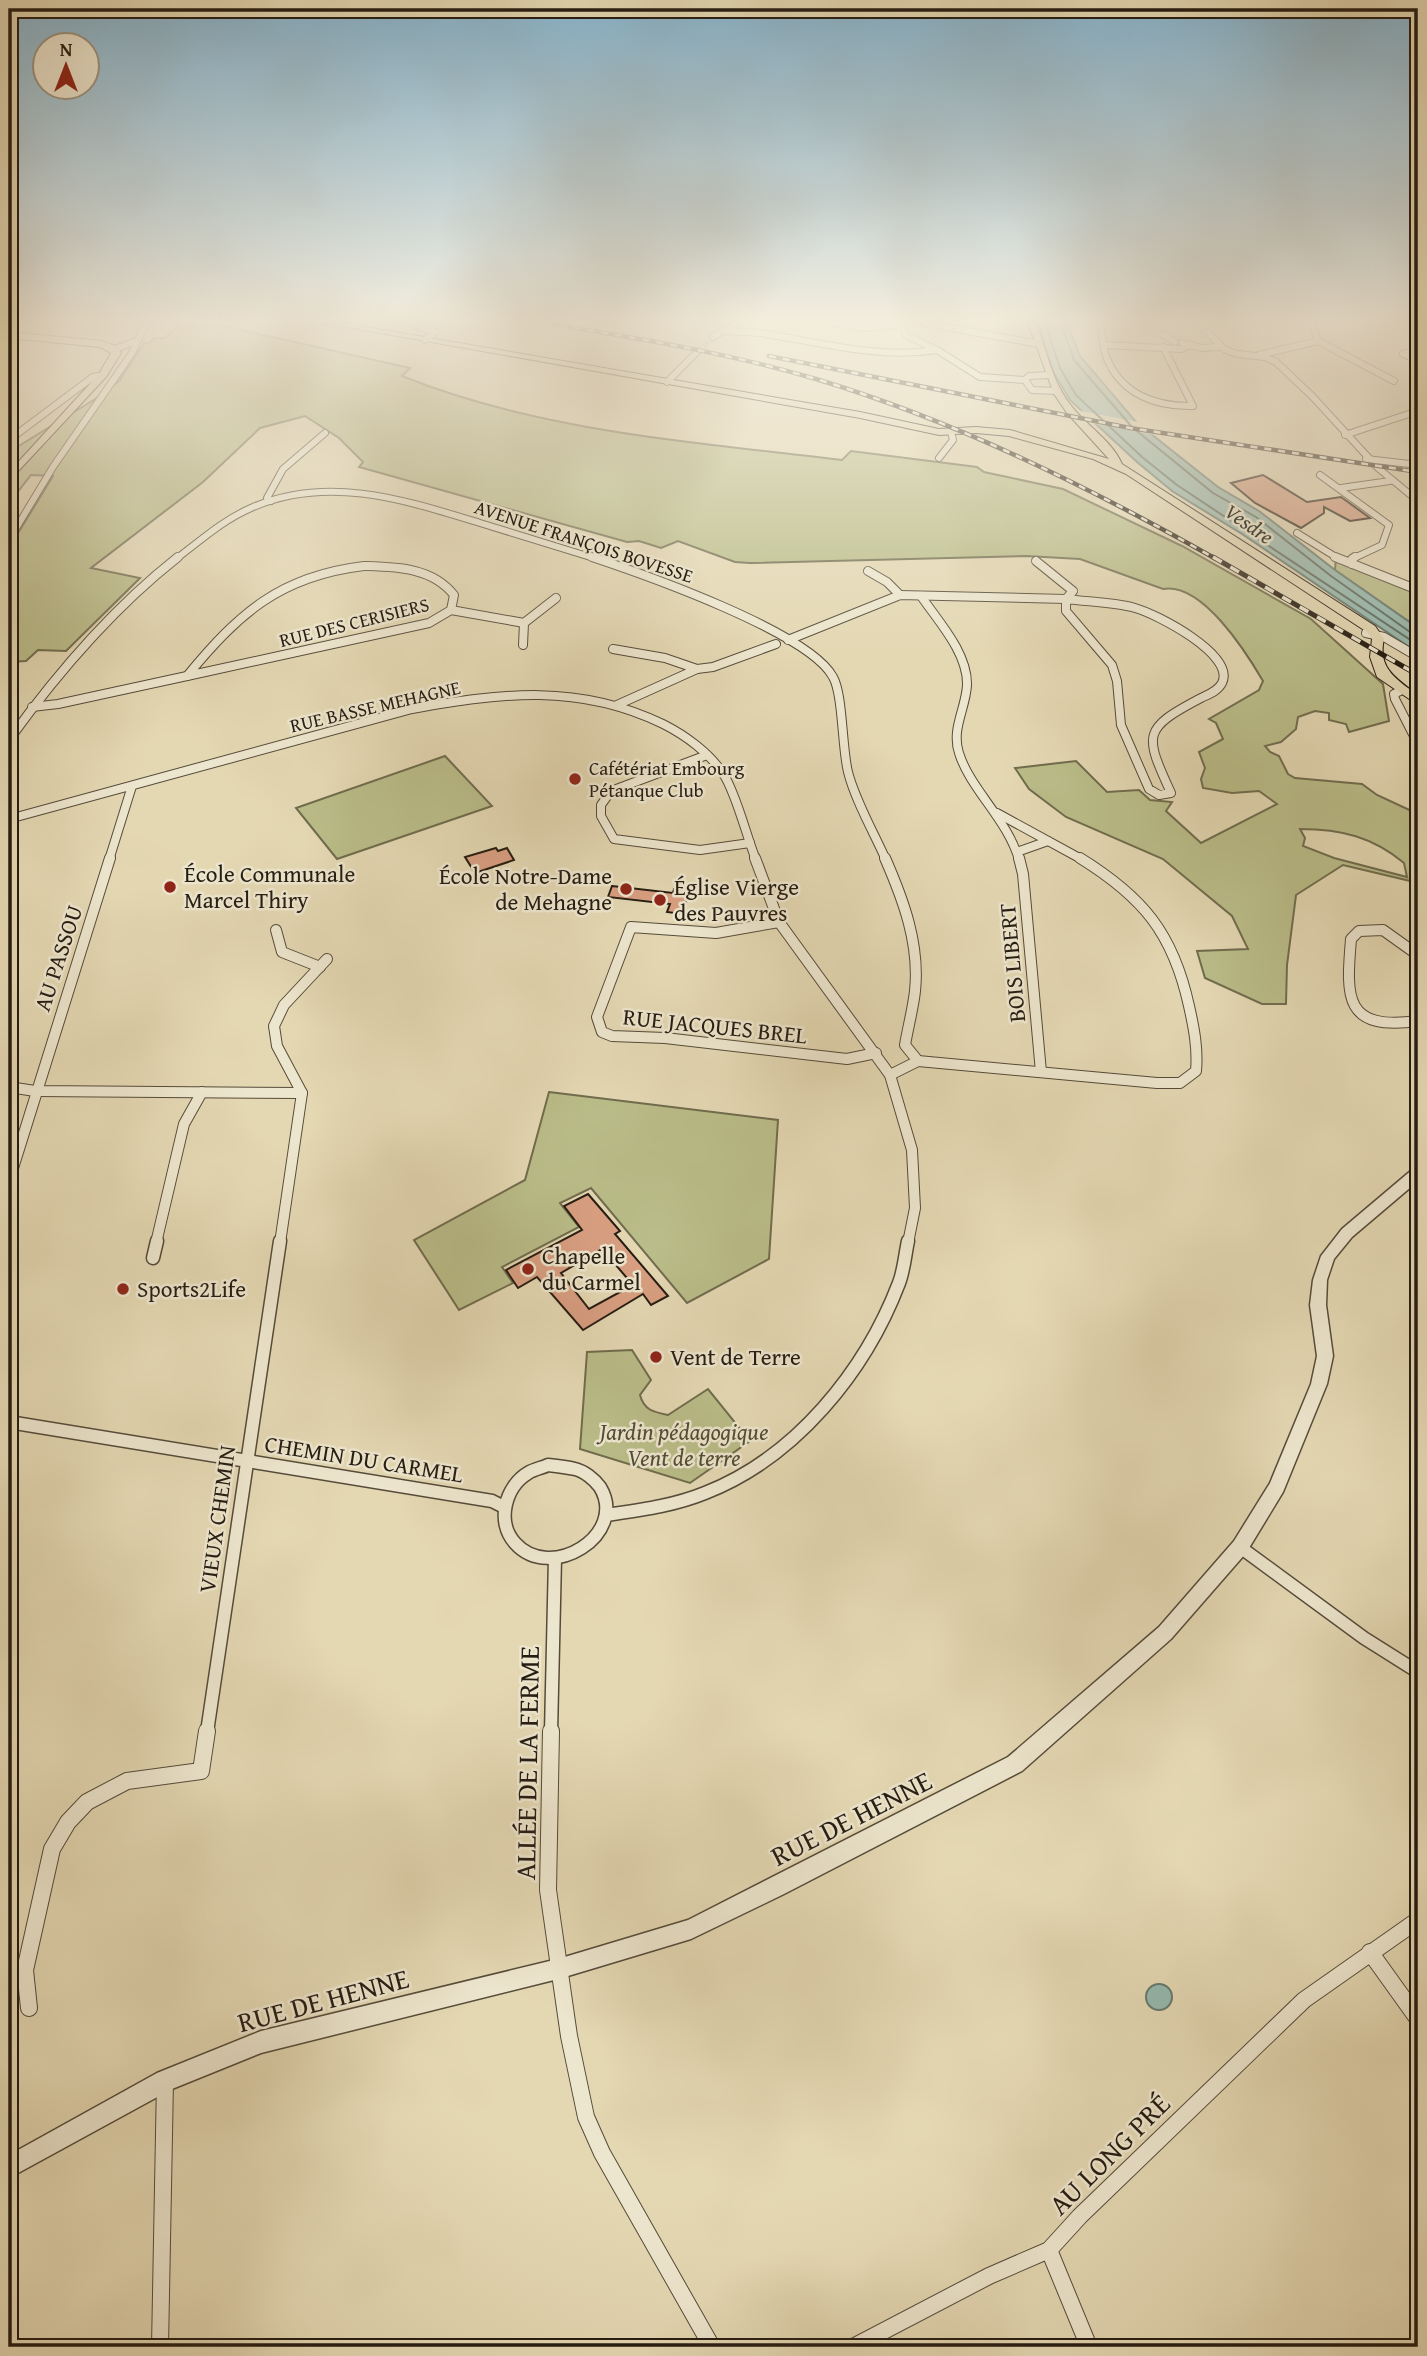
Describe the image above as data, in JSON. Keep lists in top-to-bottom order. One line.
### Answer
{"streets":{"street":["AVENUE FRANÇOIS BOVESSE","RUE DES CERISIERS","RUE BASSE MEHAGNE","AU PASSOU","BOIS LIBERT","RUE JACQUES BREL","CHEMIN DU CARMEL","VIEUX CHEMIN","ALLÉE DE LA FERME","RUE DE HENNE","AU LONG PRÉ"]},"crossings":[["AVENUE FRANÇOIS BOVESSE","RUE DES CERISIERS"],["AVENUE FRANÇOIS BOVESSE","BOIS LIBERT"],["RUE BASSE MEHAGNE","AU PASSOU"],["RUE BASSE MEHAGNE","RUE JACQUES BREL"],["CHEMIN DU CARMEL","VIEUX CHEMIN"],["CHEMIN DU CARMEL","ALLÉE DE LA FERME"],["ALLÉE DE LA FERME","RUE DE HENNE"]],"water":["Vesdre"],"parks":["Jardin pédagogique Vent de terre"],"places":["Cafétériat Embourg Pétanque Club","École Communale Marcel Thiry","École Notre-Dame de Mehagne","Église Vierge des Pauvres","Chapelle du Carmel","Sports2Life","Vent de Terre"],"north":"top"}
